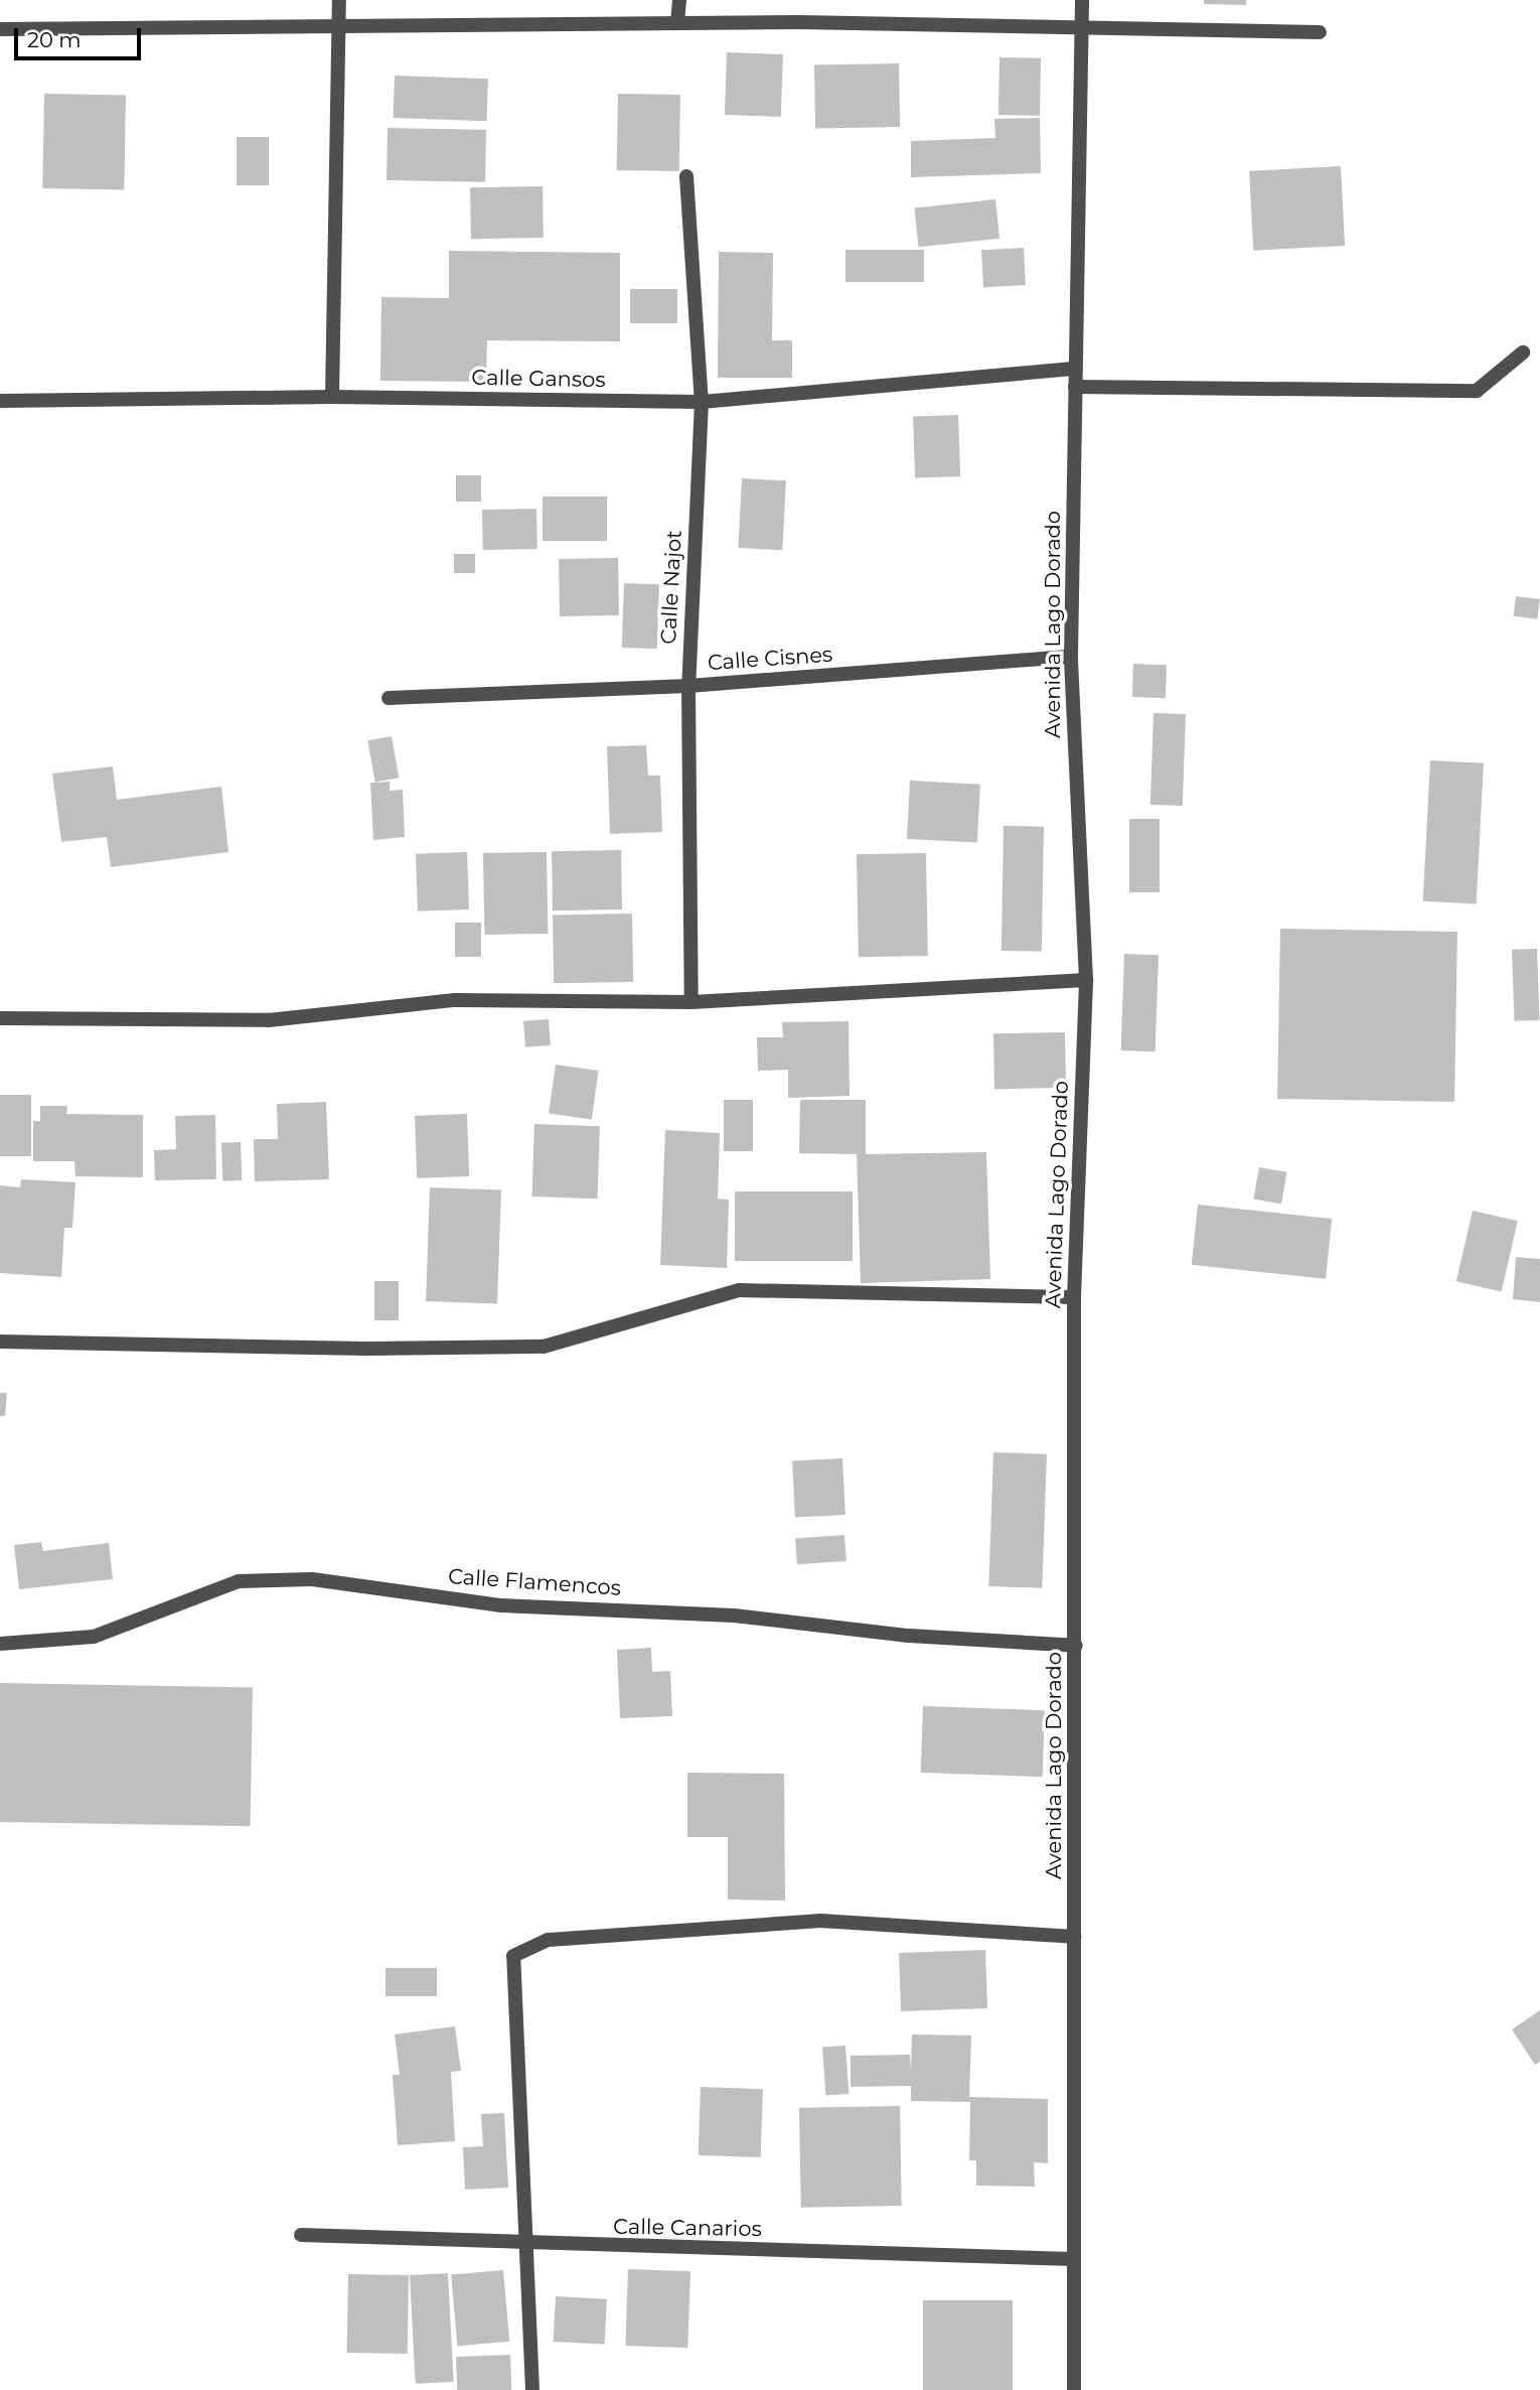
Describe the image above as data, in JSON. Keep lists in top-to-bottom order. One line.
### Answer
{"streets":{"street":["Calle Gansos","Calle Najot","Avenida Lago Dorado","Calle Cisnes","Calle Flamencos","Calle Canarios"]},"crossings":[["Calle Gansos","Calle Najot"],["Calle Gansos","Avenida Lago Dorado"],["Calle Najot","Calle Cisnes"],["Avenida Lago Dorado","Calle Cisnes"],["Avenida Lago Dorado","Calle Flamencos"],["Avenida Lago Dorado","Calle Canarios"]],"scale_bar":"20 m"}
